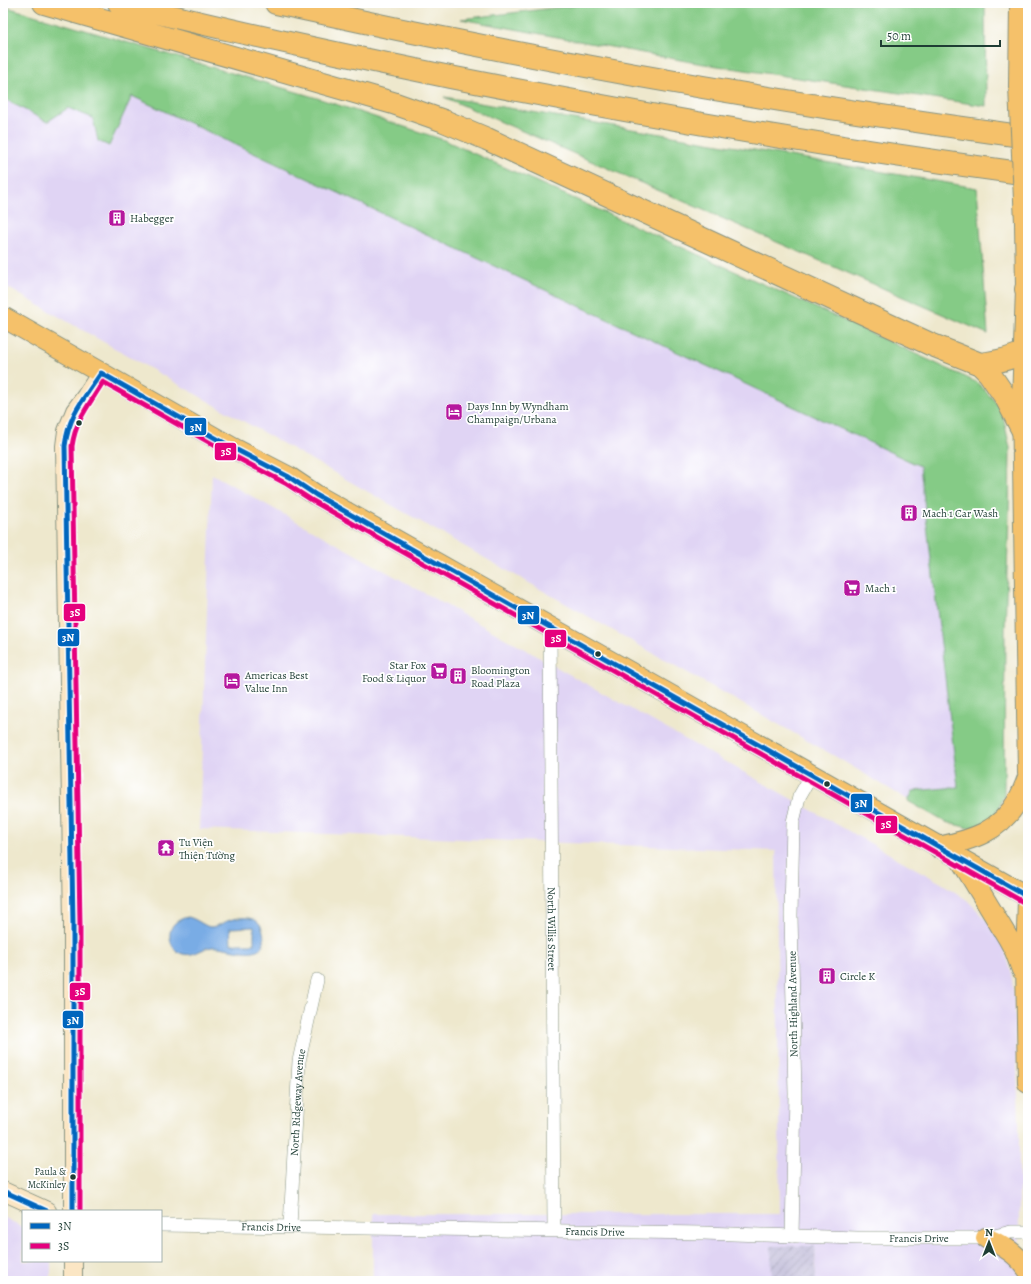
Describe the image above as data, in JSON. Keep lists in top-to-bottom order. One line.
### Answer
{"streets":{"street":["North Willis Street","North Highland Avenue","North Ridgeway Avenue","Francis Drive"]},"crossings":[["North Willis Street","Francis Drive"],["North Highland Avenue","Francis Drive"],["North Ridgeway Avenue","Francis Drive"]],"places":{"building":["Habegger","Mach 1 Car Wash","Bloomington Road Plaza","Circle K"],"hotel":["Days Inn by Wyndham Champaign/Urbana","Americas Best Value Inn"],"supermarket":["Mach 1","Star Fox Food & Liquor"],"temple":["Tu Viện Thiện Tường"],"other":["Paula & McKinley"]},"lines":["transit line 3N","transit line 3S"],"legend":["3N","3S"],"scale_bar":"50 m","north":"top"}
